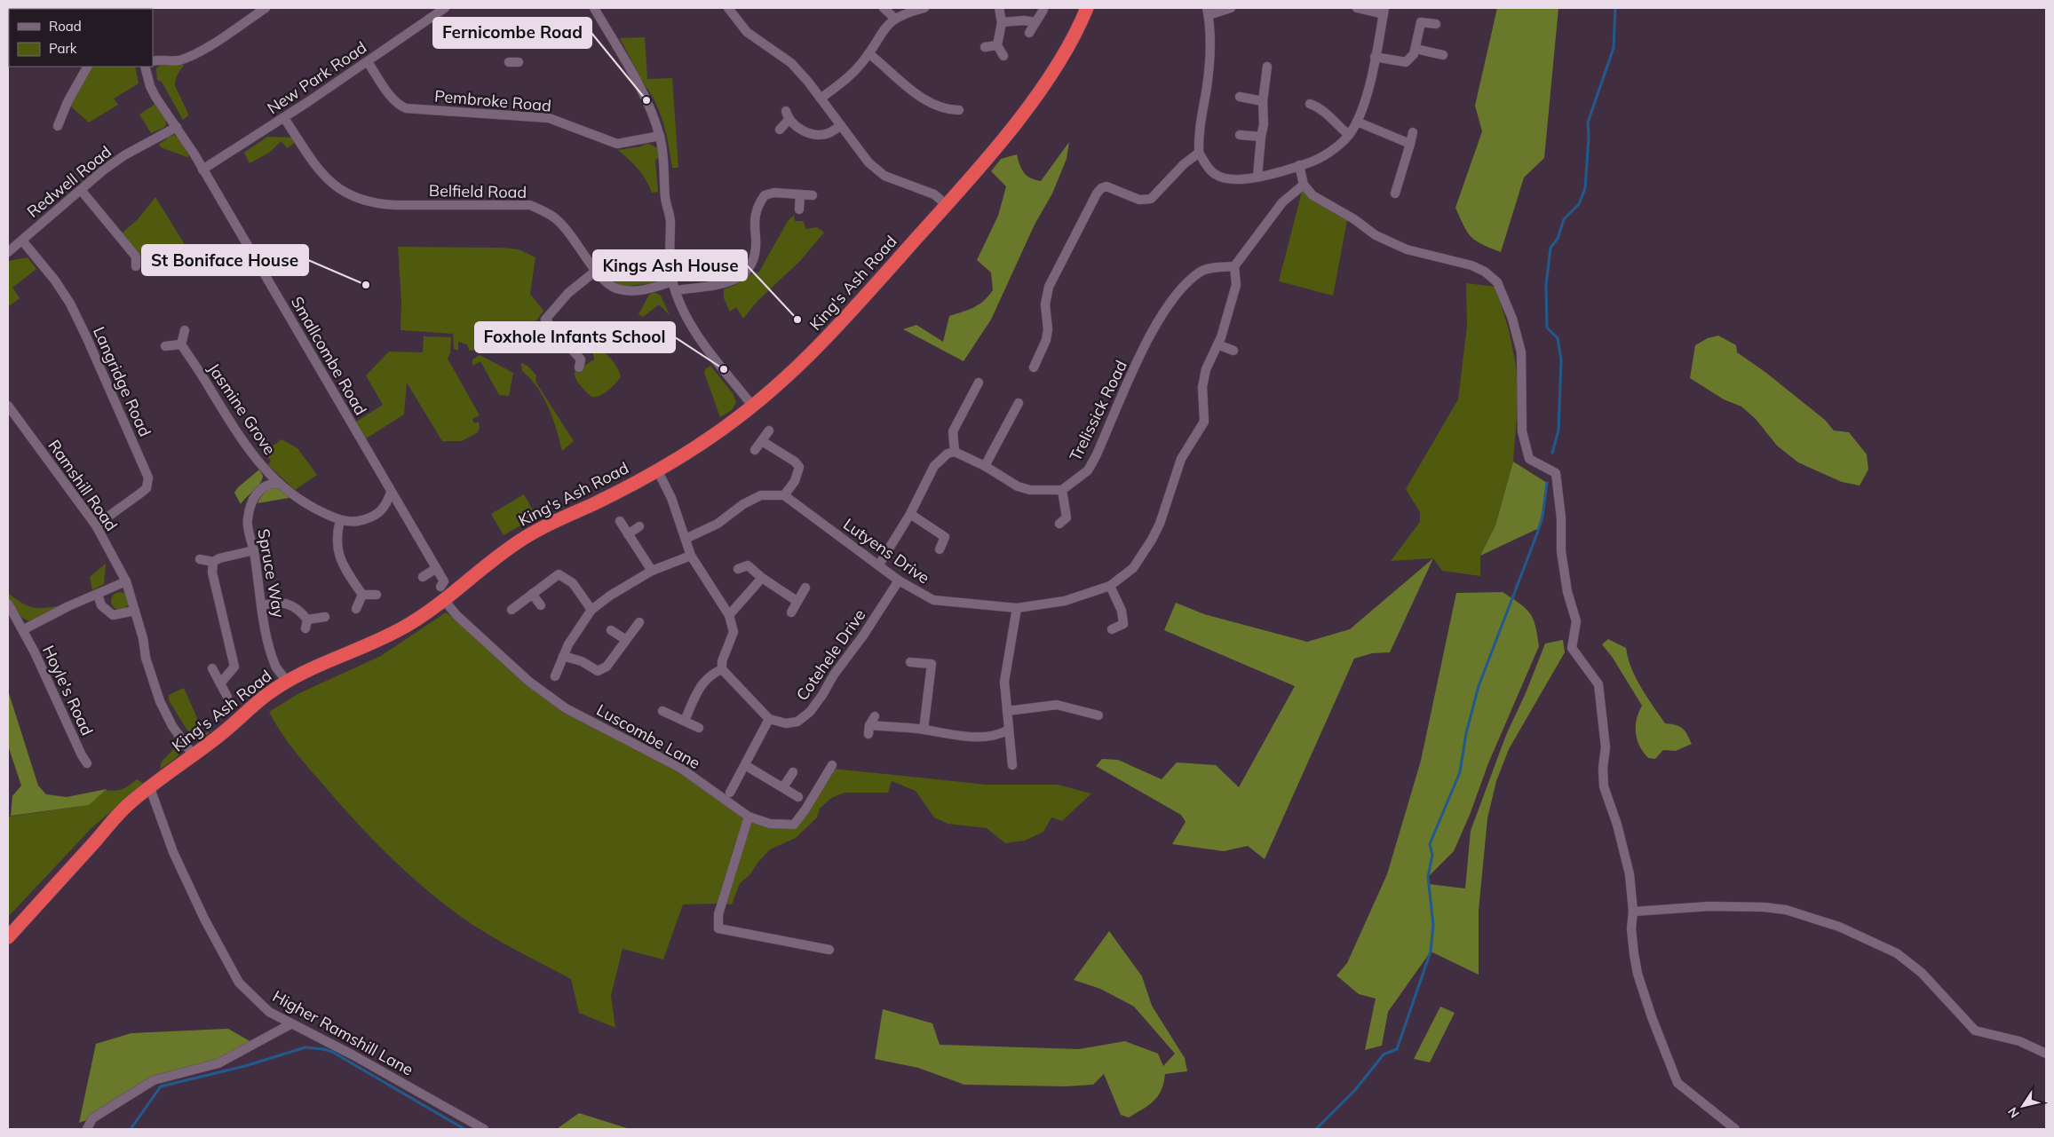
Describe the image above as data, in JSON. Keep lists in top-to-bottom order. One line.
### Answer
{"streets":{"highway":["King's Ash Road"],"street":["New Park Road","Pembroke Road","Redwell Road","Belfield Road","Smallcombe Road","Langridge Road","Jasmine Grove","Trelissick Road","Ramshill Road","Lutyens Drive","Spruce Way","Cotehele Drive","Hoyle's Road","Luscombe Lane","Higher Ramshill Lane"]},"crossings":[["New Park Road","Pembroke Road"],["New Park Road","Belfield Road"],["New Park Road","Smallcombe Road"],["Redwell Road","Smallcombe Road"],["Redwell Road","Langridge Road"],["King's Ash Road","Ramshill Road"],["King's Ash Road","Spruce Way"],["King's Ash Road","Luscombe Lane"],["King's Ash Road","Higher Ramshill Lane"],["Smallcombe Road","Jasmine Grove"],["Langridge Road","Ramshill Road"],["Jasmine Grove","Spruce Way"],["Trelissick Road","Lutyens Drive"],["Lutyens Drive","Cotehele Drive"]],"places":["Fernicombe Road","St Boniface House","Kings Ash House","Foxhole Infants School"],"legend":["Road","Park"],"north":"bottom left"}
